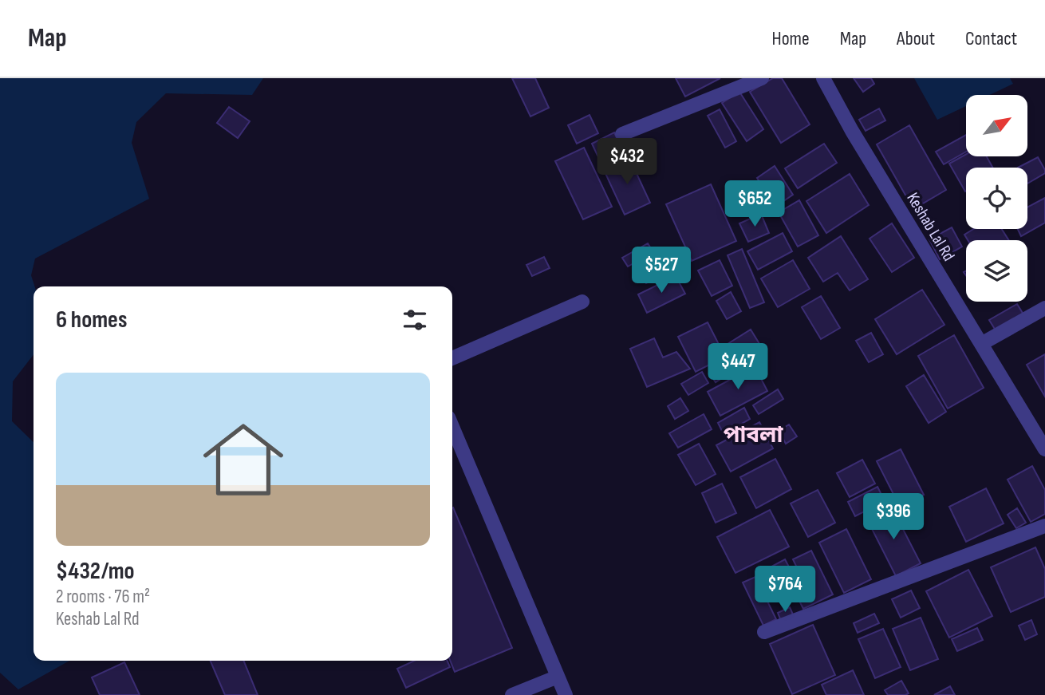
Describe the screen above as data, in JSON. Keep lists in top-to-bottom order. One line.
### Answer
{"streets":{"street":["Keshab Lal Rd"]},"districts":["পাবলা"],"north":"top right","page":{"header":"Map","nav":["Home","Map","About","Contact"],"price":["$432","$652","$527","$447","$396","$764"],"heading":"6 homes","list":[{"name":"$432/mo","note":"2 rooms · 76 m² · Keshab Lal Rd"}]}}
